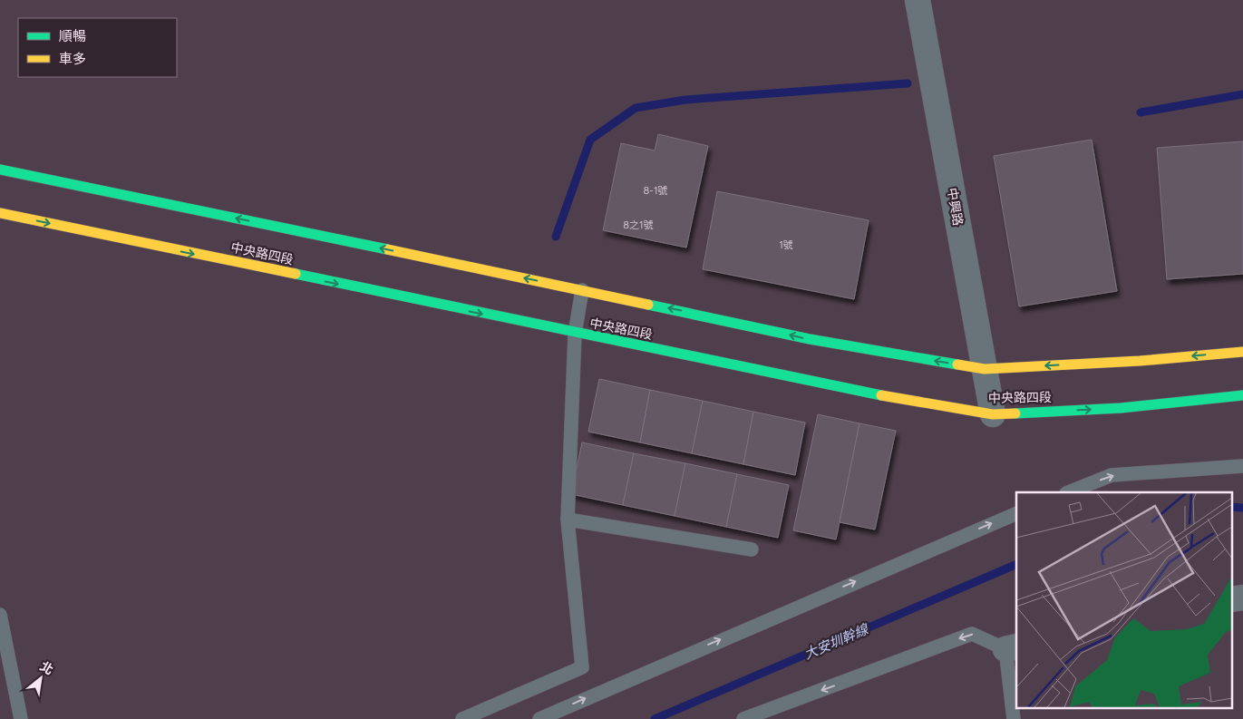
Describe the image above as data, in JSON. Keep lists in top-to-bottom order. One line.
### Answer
{"streets":{"main road":["中央路四段"],"street":["中興路"]},"crossings":[["中興路","中央路四段"]],"water":["大安圳幹線"],"house_numbers":["8-1號","8之1號","1號"],"legend":["順暢","車多"],"north":"top right"}
